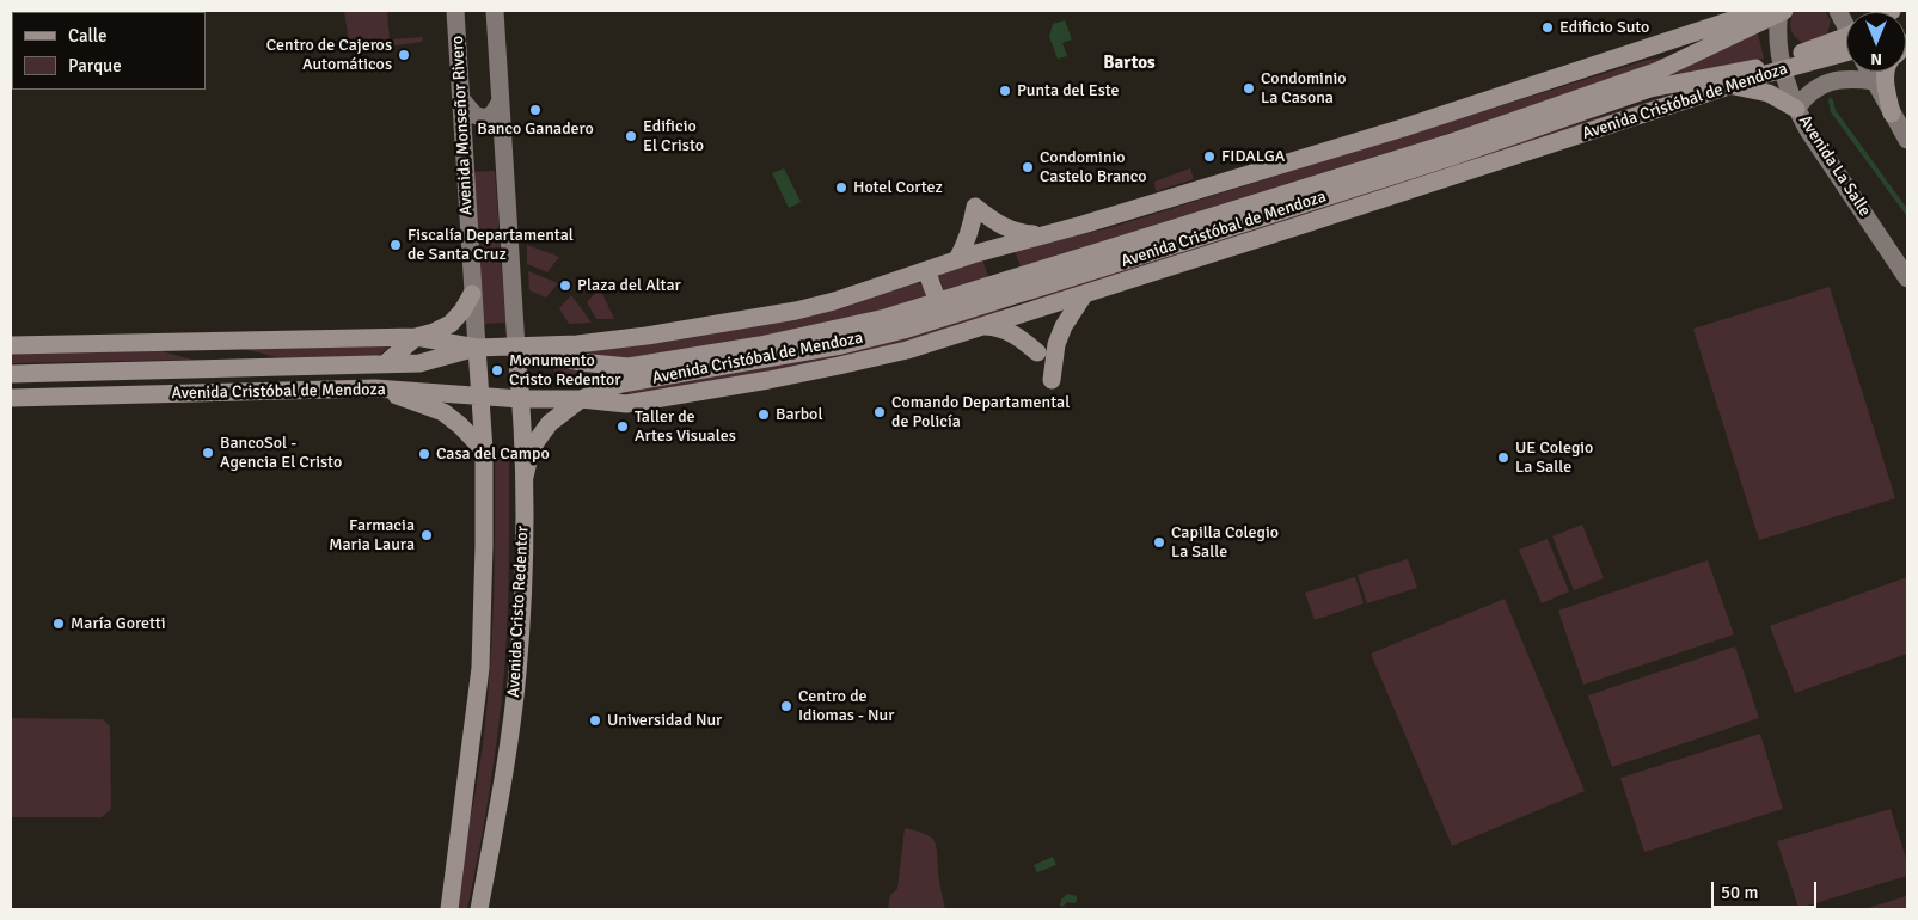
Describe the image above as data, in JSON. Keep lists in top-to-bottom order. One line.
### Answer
{"streets":{"main road":["Avenida Cristóbal de Mendoza","Avenida Monseñor Rivero","Avenida La Salle","Avenida Cristo Redentor"]},"crossings":[["Avenida Cristóbal de Mendoza","Avenida Monseñor Rivero"],["Avenida Cristóbal de Mendoza","Avenida La Salle"],["Avenida Cristóbal de Mendoza","Avenida Cristo Redentor"]],"districts":["Bartos"],"places":["Edificio Suto","Centro de Cajeros Automáticos","Condominio La Casona","Punta del Este","Banco Ganadero","Edificio El Cristo","FIDALGA","Condominio Castelo Branco","Hotel Cortez","Fiscalía Departamental de Santa Cruz","Plaza del Altar","Monumento Cristo Redentor","Comando Departamental de Policía","Barbol","Taller de Artes Visuales","BancoSol - Agencia El Cristo","Casa del Campo","UE Colegio La Salle","Farmacia Maria Laura","Capilla Colegio La Salle","María Goretti","Centro de Idiomas - Nur","Universidad Nur"],"legend":["Calle","Parque"],"scale_bar":"50 m","north":"bottom"}
